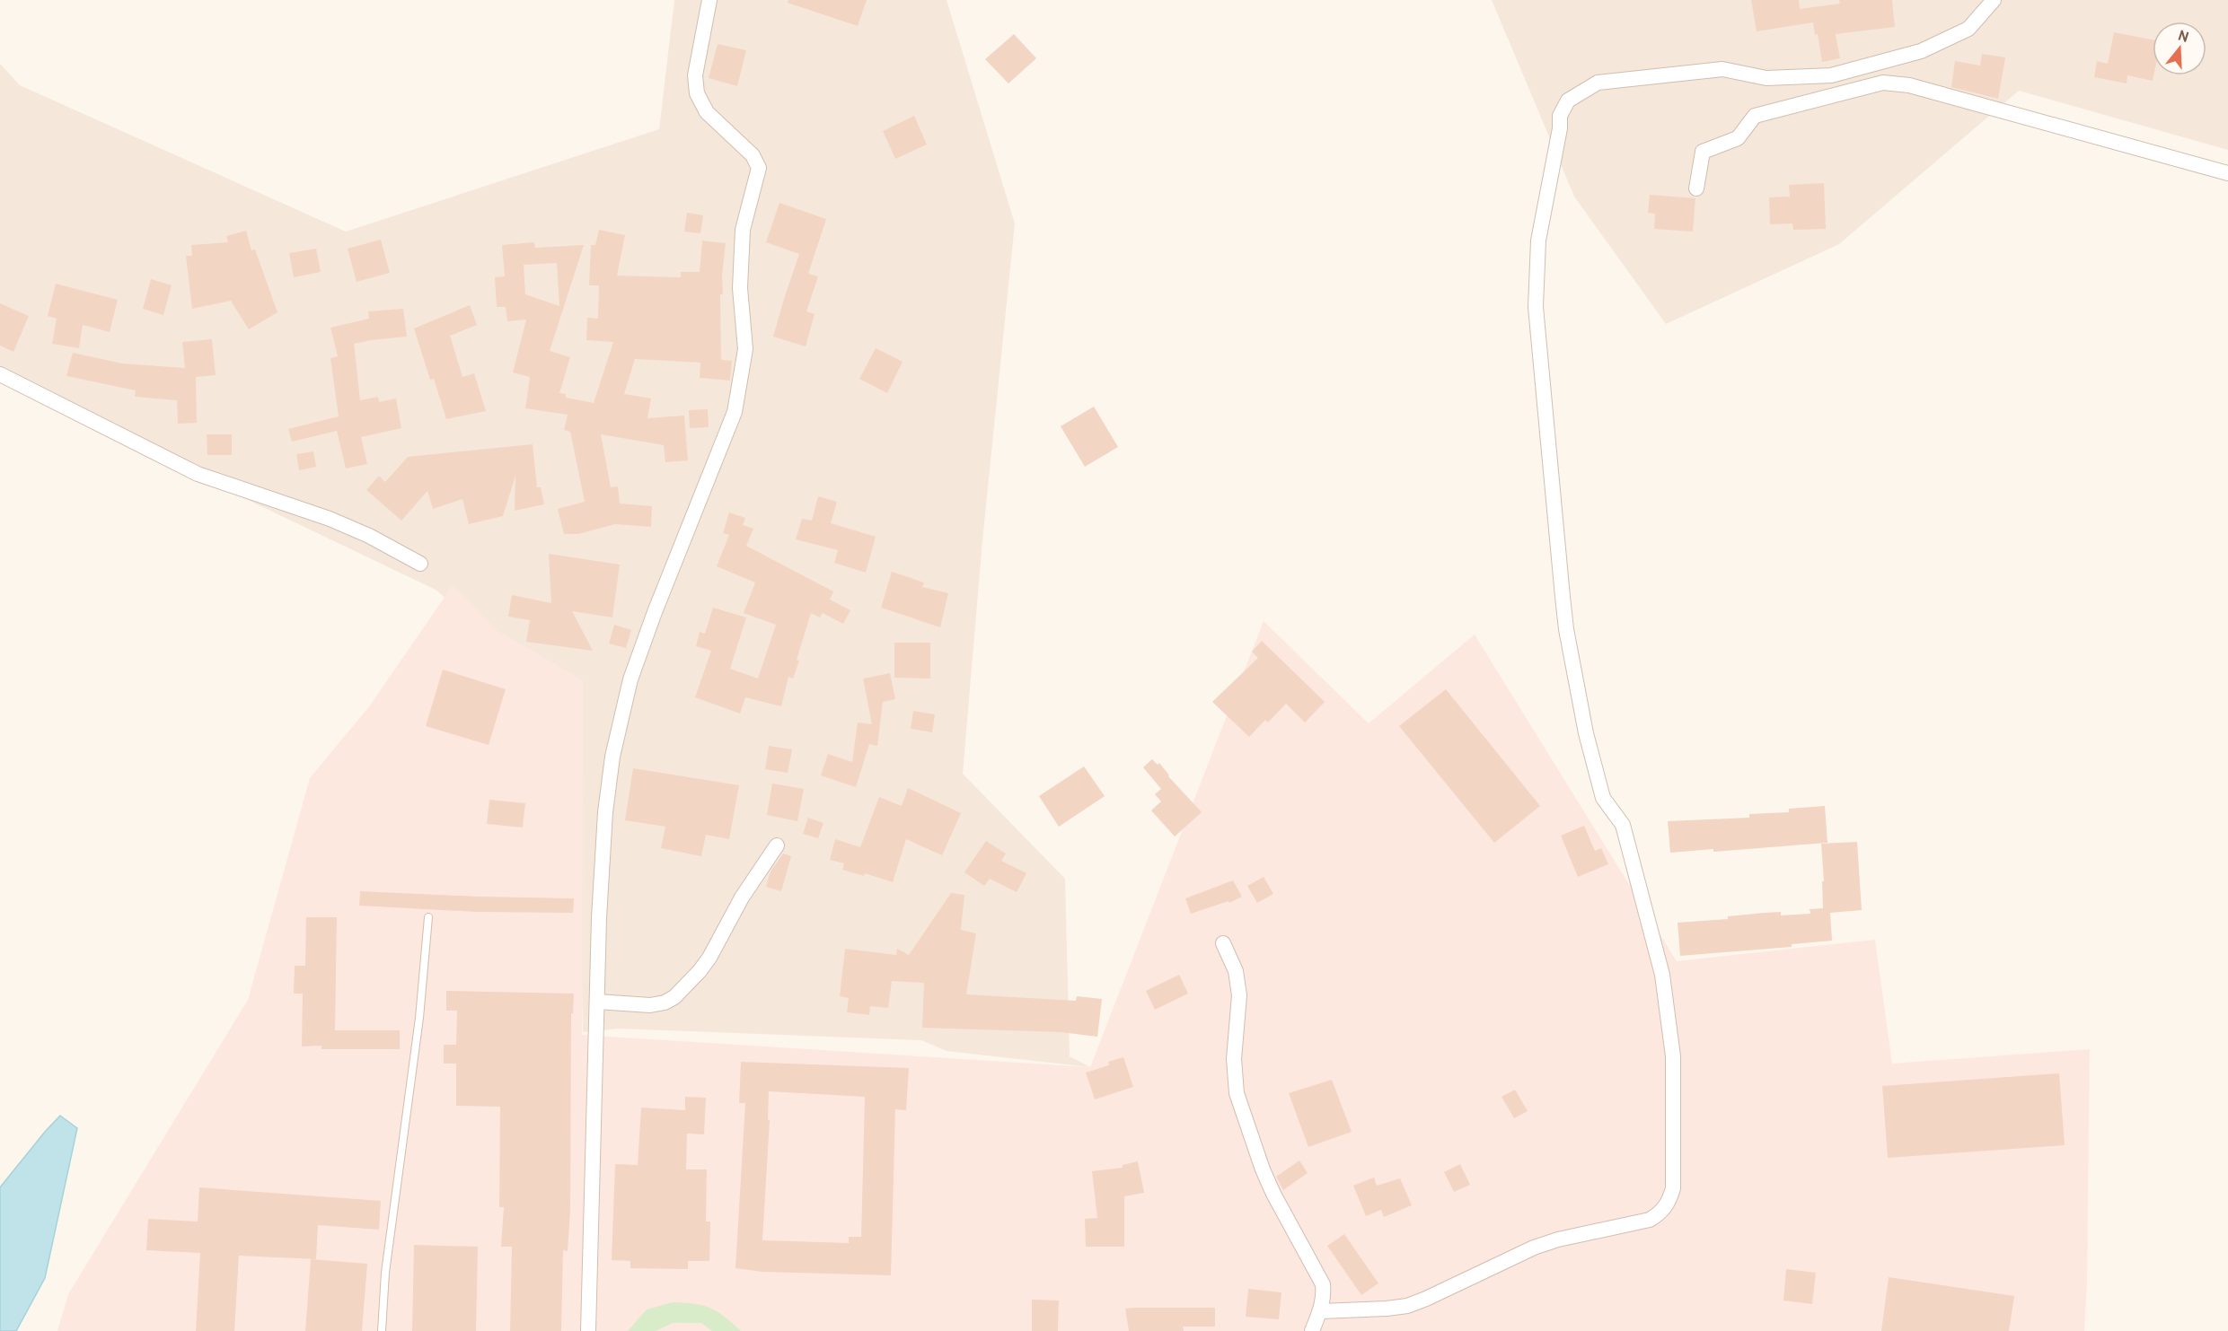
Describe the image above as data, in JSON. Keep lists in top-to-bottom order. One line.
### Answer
{"north":"top"}
